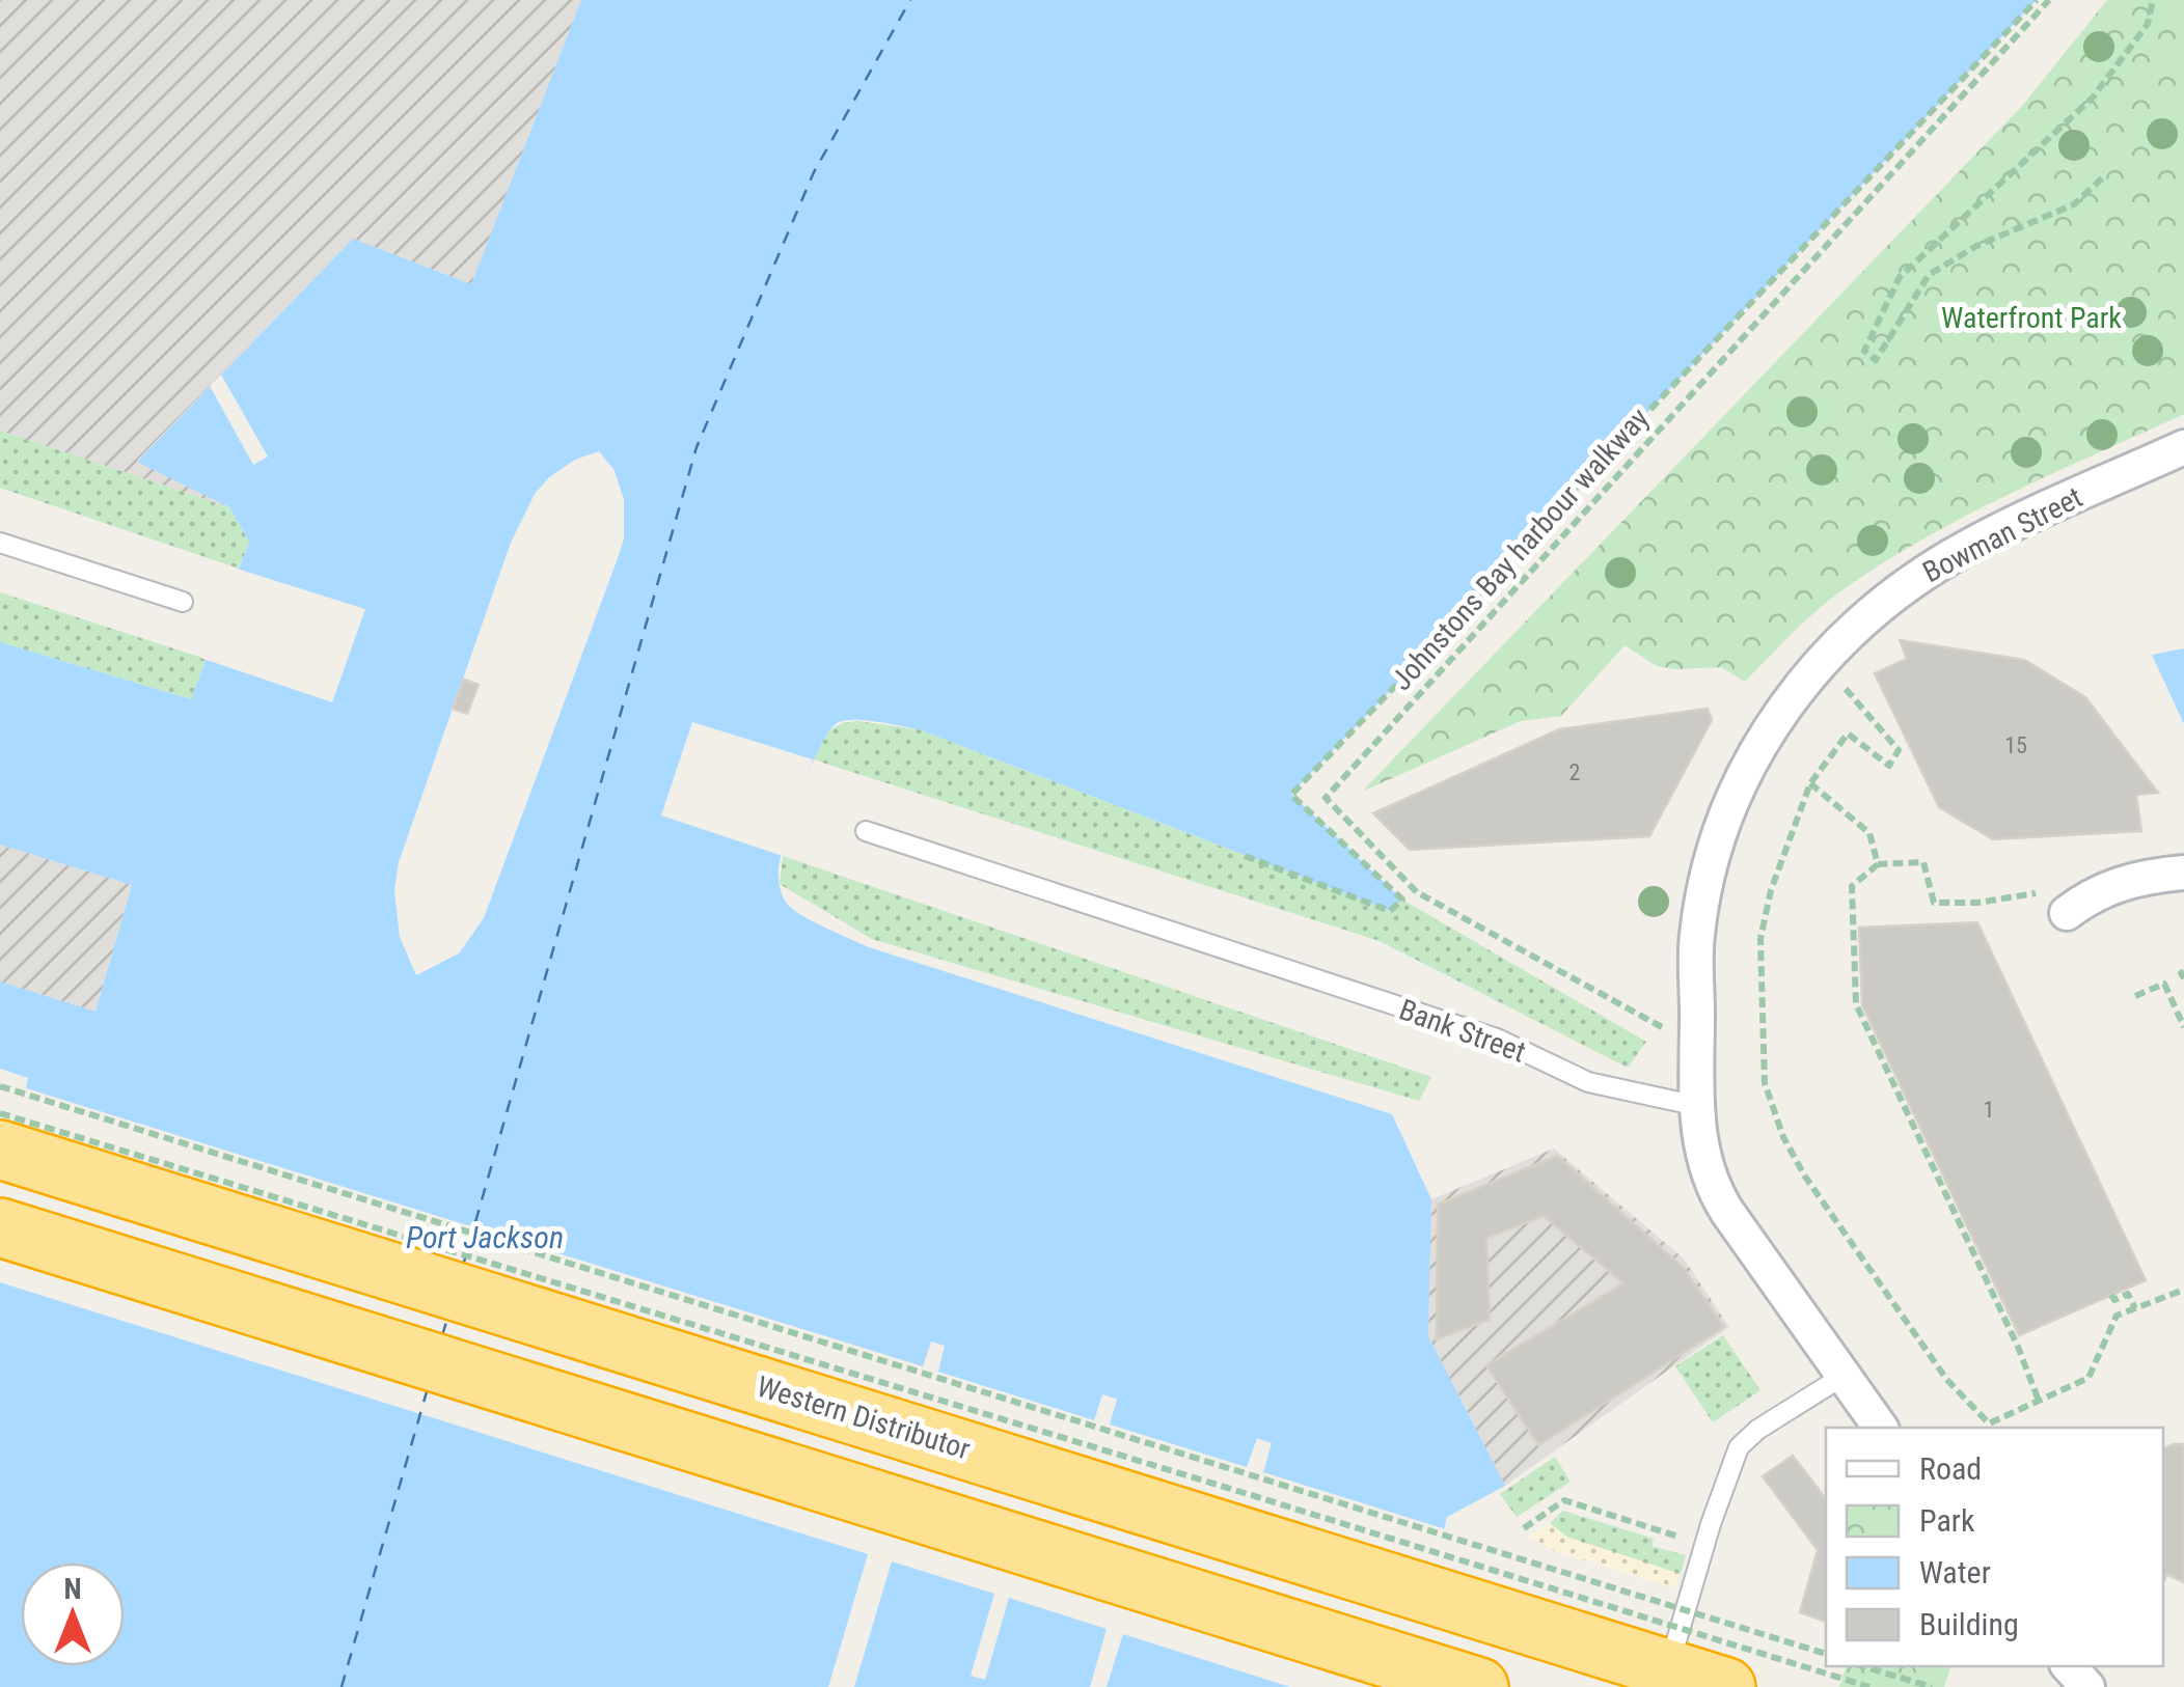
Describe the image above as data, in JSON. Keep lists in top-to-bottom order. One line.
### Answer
{"streets":{"highway":["Western Distributor"],"street":["Bowman Street"],"lane":["Bank Street"],"path":["Johnstons Bay harbour walkway"]},"crossings":[["Bowman Street","Johnstons Bay harbour walkway"],["Bowman Street","Bank Street"]],"water":["Port Jackson"],"parks":["Waterfront Park"],"house_numbers":["15","2","1"],"legend":["Road","Park","Water","Building"],"north":"top"}
